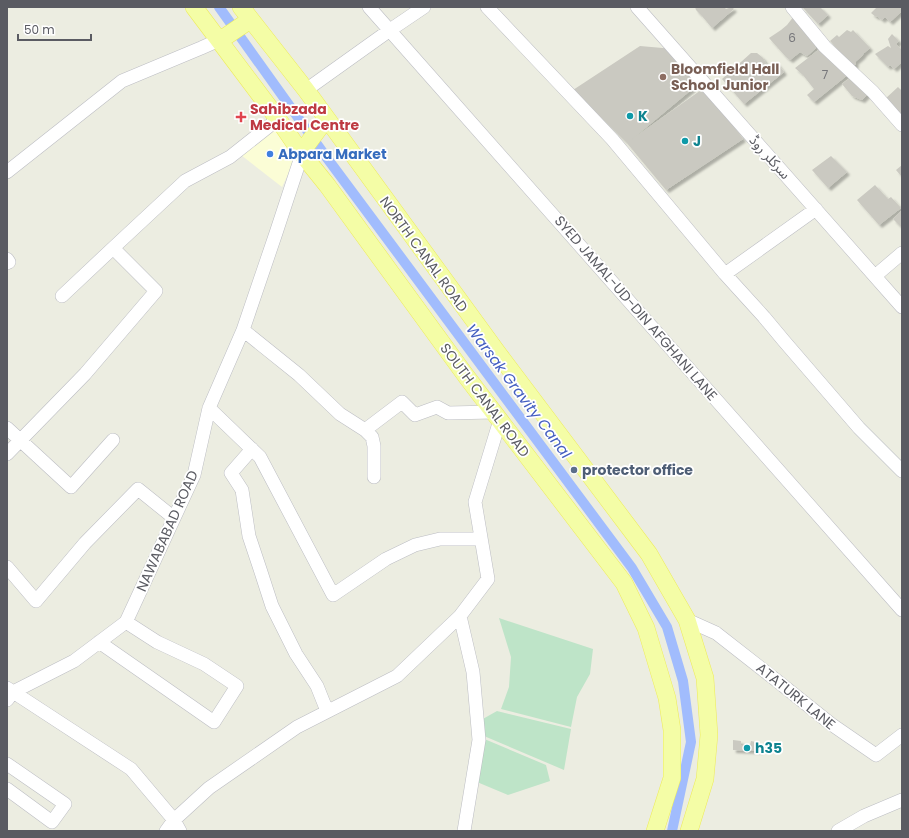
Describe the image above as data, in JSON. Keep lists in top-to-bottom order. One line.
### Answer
{"streets":{"main road":["NORTH CANAL ROAD","SOUTH CANAL ROAD"],"street":["سرکلر روڈ","SYED JAMAL-UD-DIN AFGHANI LANE","NAWABABAD ROAD","ATATURK LANE"]},"crossings":[["NORTH CANAL ROAD","ATATURK LANE"],["SOUTH CANAL ROAD","NAWABABAD ROAD"]],"water":["Warsak Gravity Canal"],"places":{"other":["Bloomfield Hall School Junior","K","J","Abpara Market","protector office","h35"],"health":["Sahibzada Medical Centre"]},"house_numbers":["6","7"],"scale_bar":"50 m"}
